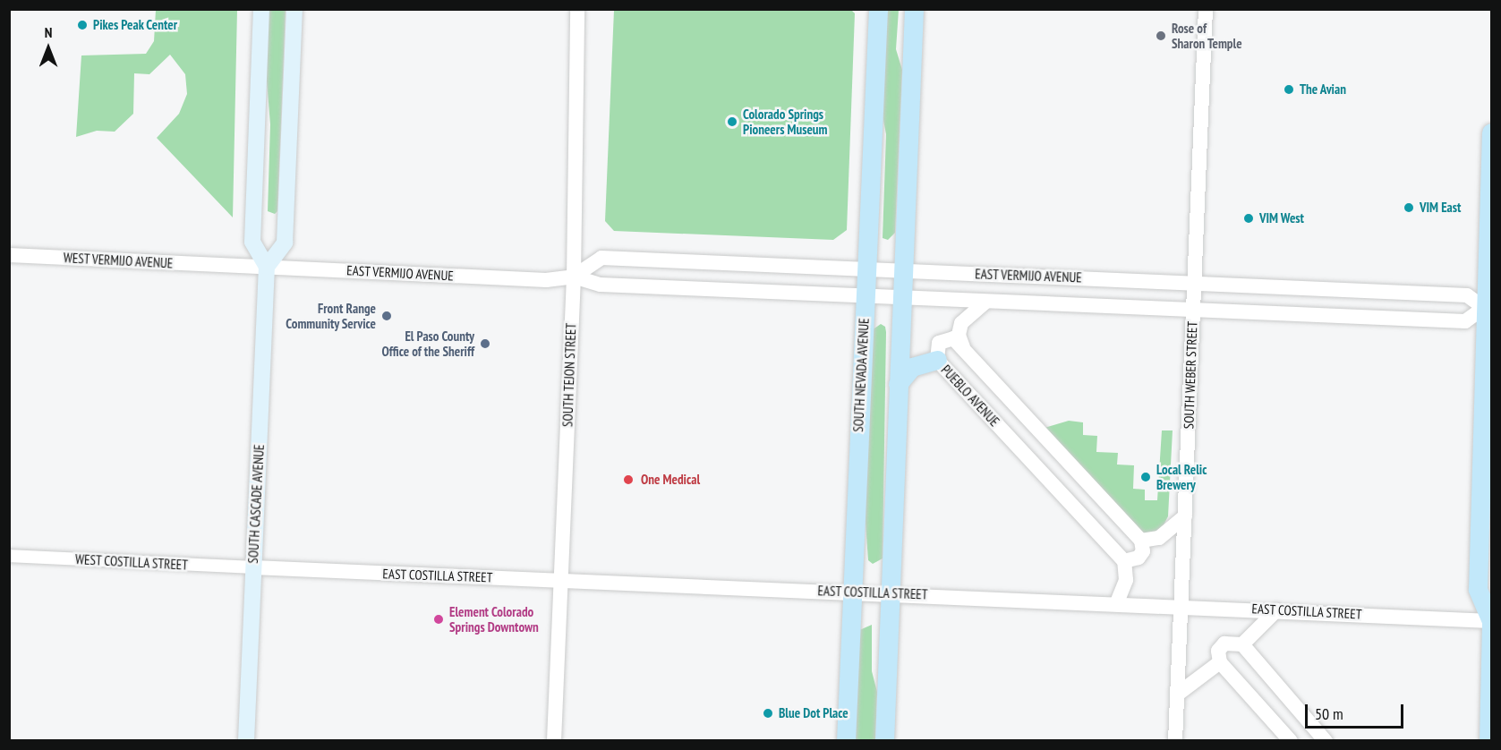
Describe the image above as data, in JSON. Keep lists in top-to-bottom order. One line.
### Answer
{"streets":{"main road":["SOUTH NEVADA AVENUE","SOUTH CASCADE AVENUE"],"street":["WEST VERMIJO AVENUE","EAST VERMIJO AVENUE","SOUTH TEJON STREET","SOUTH WEBER STREET","PUEBLO AVENUE","WEST COSTILLA STREET","EAST COSTILLA STREET"]},"crossings":[["WEST VERMIJO AVENUE","EAST VERMIJO AVENUE"],["EAST VERMIJO AVENUE","SOUTH TEJON STREET"],["EAST VERMIJO AVENUE","SOUTH NEVADA AVENUE"],["EAST VERMIJO AVENUE","SOUTH WEBER STREET"],["EAST VERMIJO AVENUE","SOUTH CASCADE AVENUE"],["SOUTH TEJON STREET","EAST COSTILLA STREET"],["SOUTH NEVADA AVENUE","EAST COSTILLA STREET"],["SOUTH WEBER STREET","EAST COSTILLA STREET"],["SOUTH CASCADE AVENUE","WEST COSTILLA STREET"],["SOUTH CASCADE AVENUE","EAST COSTILLA STREET"],["WEST COSTILLA STREET","EAST COSTILLA STREET"]],"places":["Pikes Peak Center","Rose of Sharon Temple","The Avian","Colorado Springs Pioneers Museum","VIM East","VIM West","Front Range Community Service","El Paso County Office of the Sheriff","Local Relic Brewery","One Medical","Element Colorado Springs Downtown","Blue Dot Place"],"scale_bar":"50 m","north":"top"}
